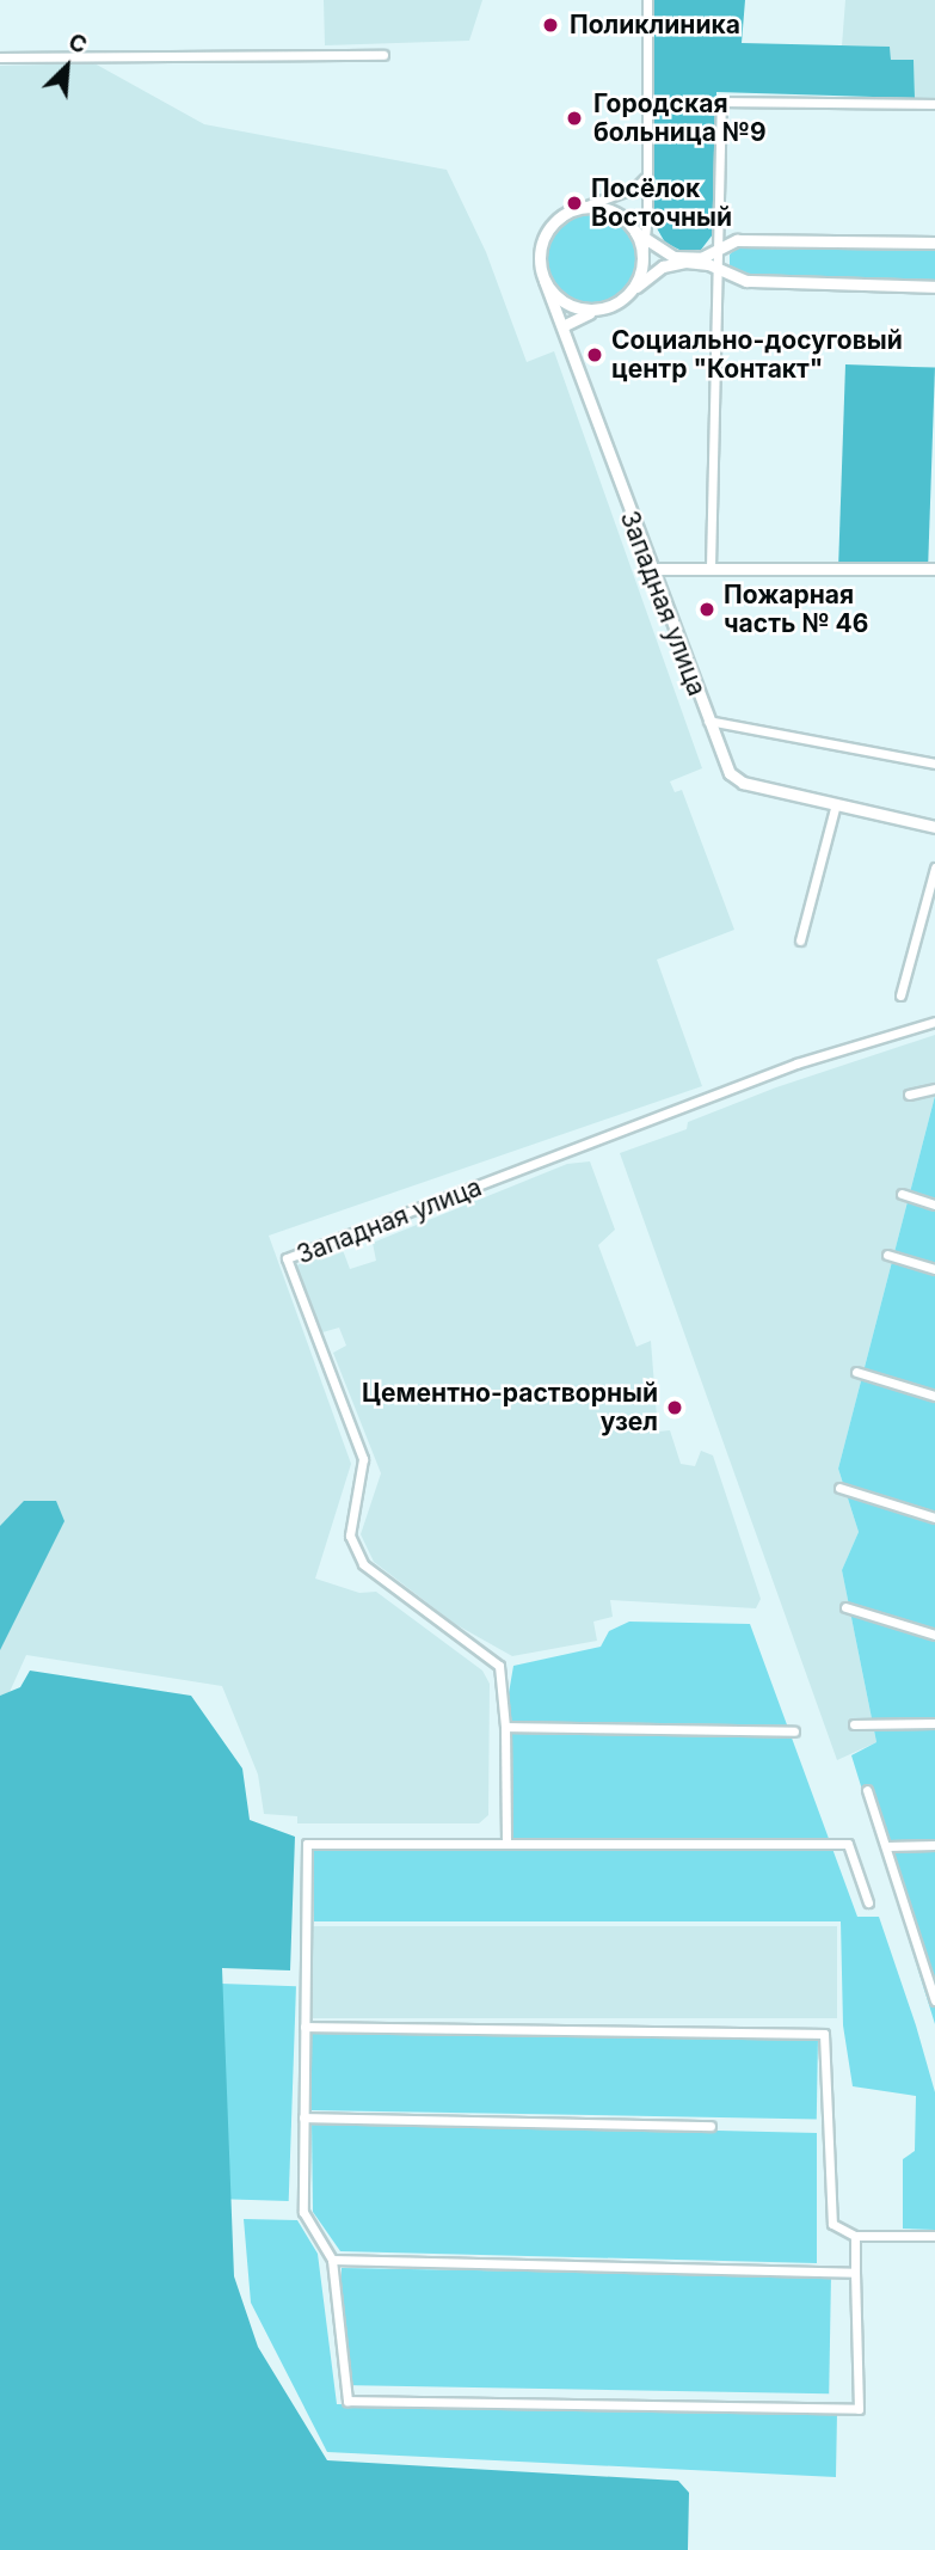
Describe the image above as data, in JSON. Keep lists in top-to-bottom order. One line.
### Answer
{"streets":{"street":["Западная улица"]},"places":["Поликлиника","Городская больница №9","Посёлок Восточный","Социально-досуговый центр \"Контакт\"","Пожарная часть № 46","Цементно-растворный узел"],"north":"top right"}
